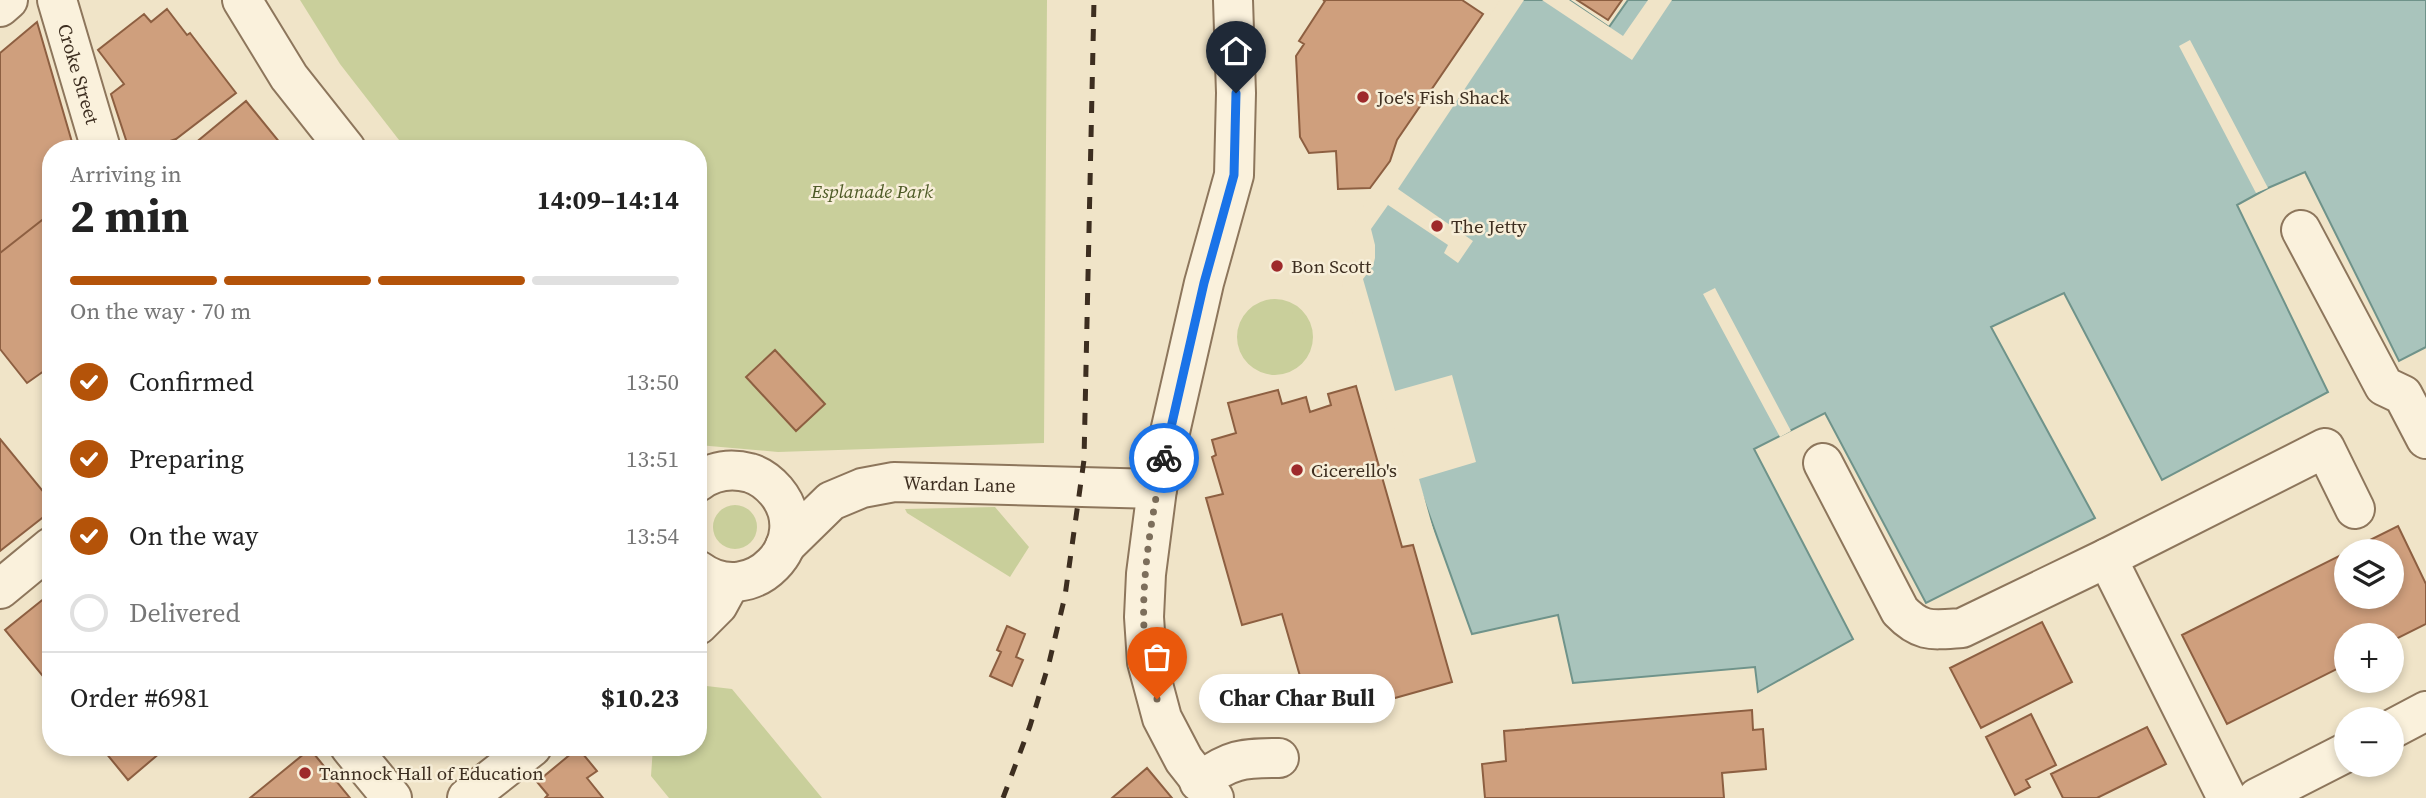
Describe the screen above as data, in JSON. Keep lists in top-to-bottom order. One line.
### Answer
{"streets":{"street":["Croke Street","Wardan Lane"]},"parks":["Esplanade Park"],"places":["Joe's Fish Shack","The Jetty","Bon Scott","Cicerello's","Char Char Bull","Tannock Hall of Education"],"page":{"heading":["2 min","Arriving in","14:09–14:14"],"panel":["Order #6981","$10.23"],"bar":"On the way · 70 m","list":[["Confirmed","13:50"],["Preparing","13:51"],["On the way","13:54"],"Delivered"],"map_buttons":["+","−"],"bubble":"Char Char Bull"}}
